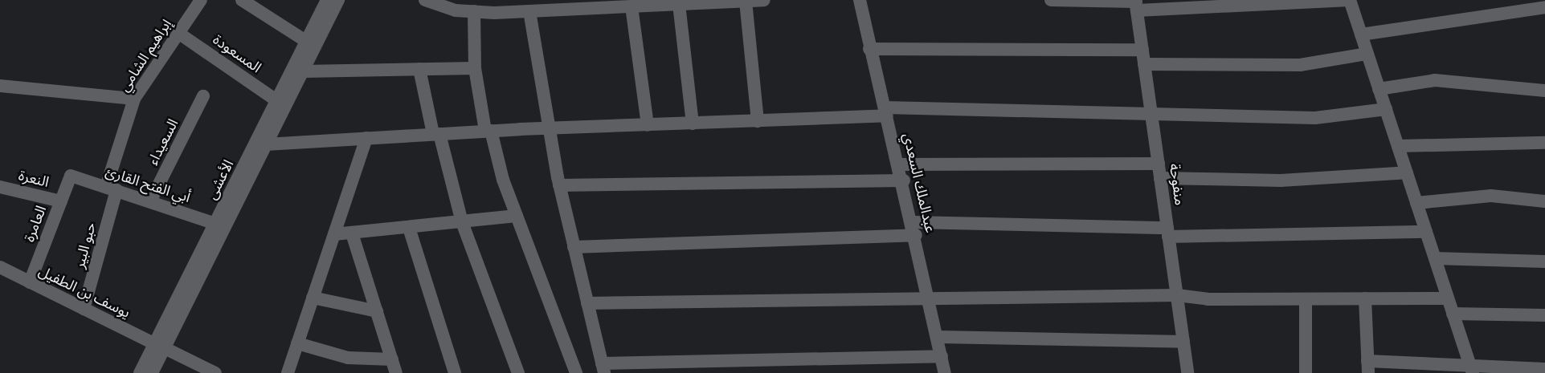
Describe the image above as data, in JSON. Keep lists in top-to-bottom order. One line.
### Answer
{"streets":{"street":["المسعودة","إبراهيم الشامي","السعيداء","النعرة","الأعشى","عبدالملك السعدي","أبي الفتح القارئ","منفوحة","العامرة","حبو البير","يوسف بن الطفيل"]},"crossings":[["المسعودة","إبراهيم الشامي"],["المسعودة","الأعشى"],["إبراهيم الشامي","أبي الفتح القارئ"],["إبراهيم الشامي","حبو البير"],["السعيداء","أبي الفتح القارئ"],["النعرة","العامرة"],["الأعشى","أبي الفتح القارئ"],["الأعشى","يوسف بن الطفيل"],["أبي الفتح القارئ","العامرة"],["أبي الفتح القارئ","حبو البير"],["العامرة","يوسف بن الطفيل"],["حبو البير","يوسف بن الطفيل"]]}
